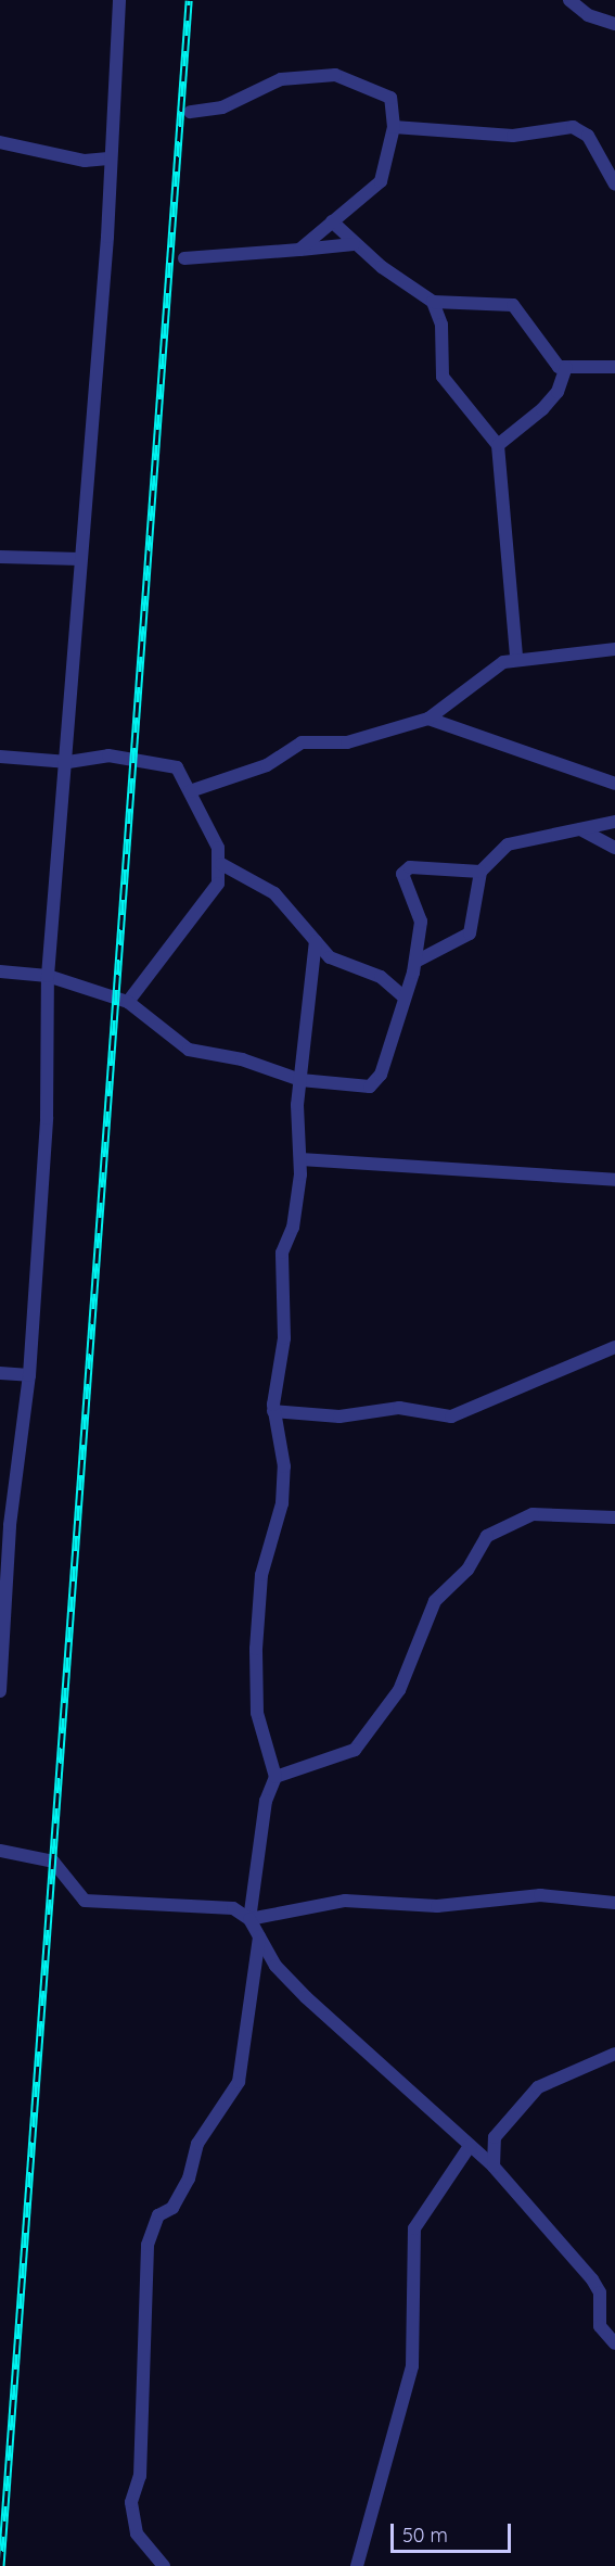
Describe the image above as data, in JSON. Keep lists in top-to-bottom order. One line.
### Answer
{"scale_bar":"50 m"}
